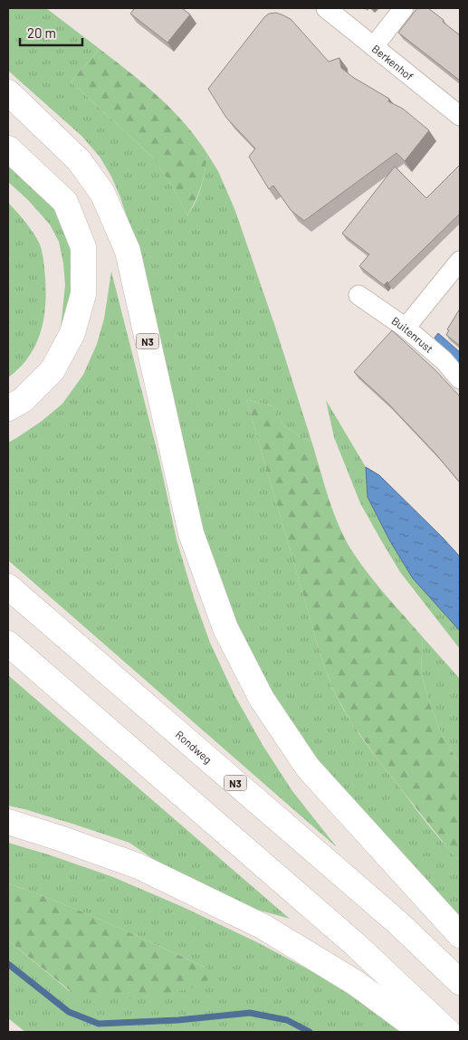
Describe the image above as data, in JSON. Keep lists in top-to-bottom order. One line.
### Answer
{"streets":{"highway":["N3","Rondweg"],"street":["Berkenhof","Buitenrust"]},"scale_bar":"20 m"}
